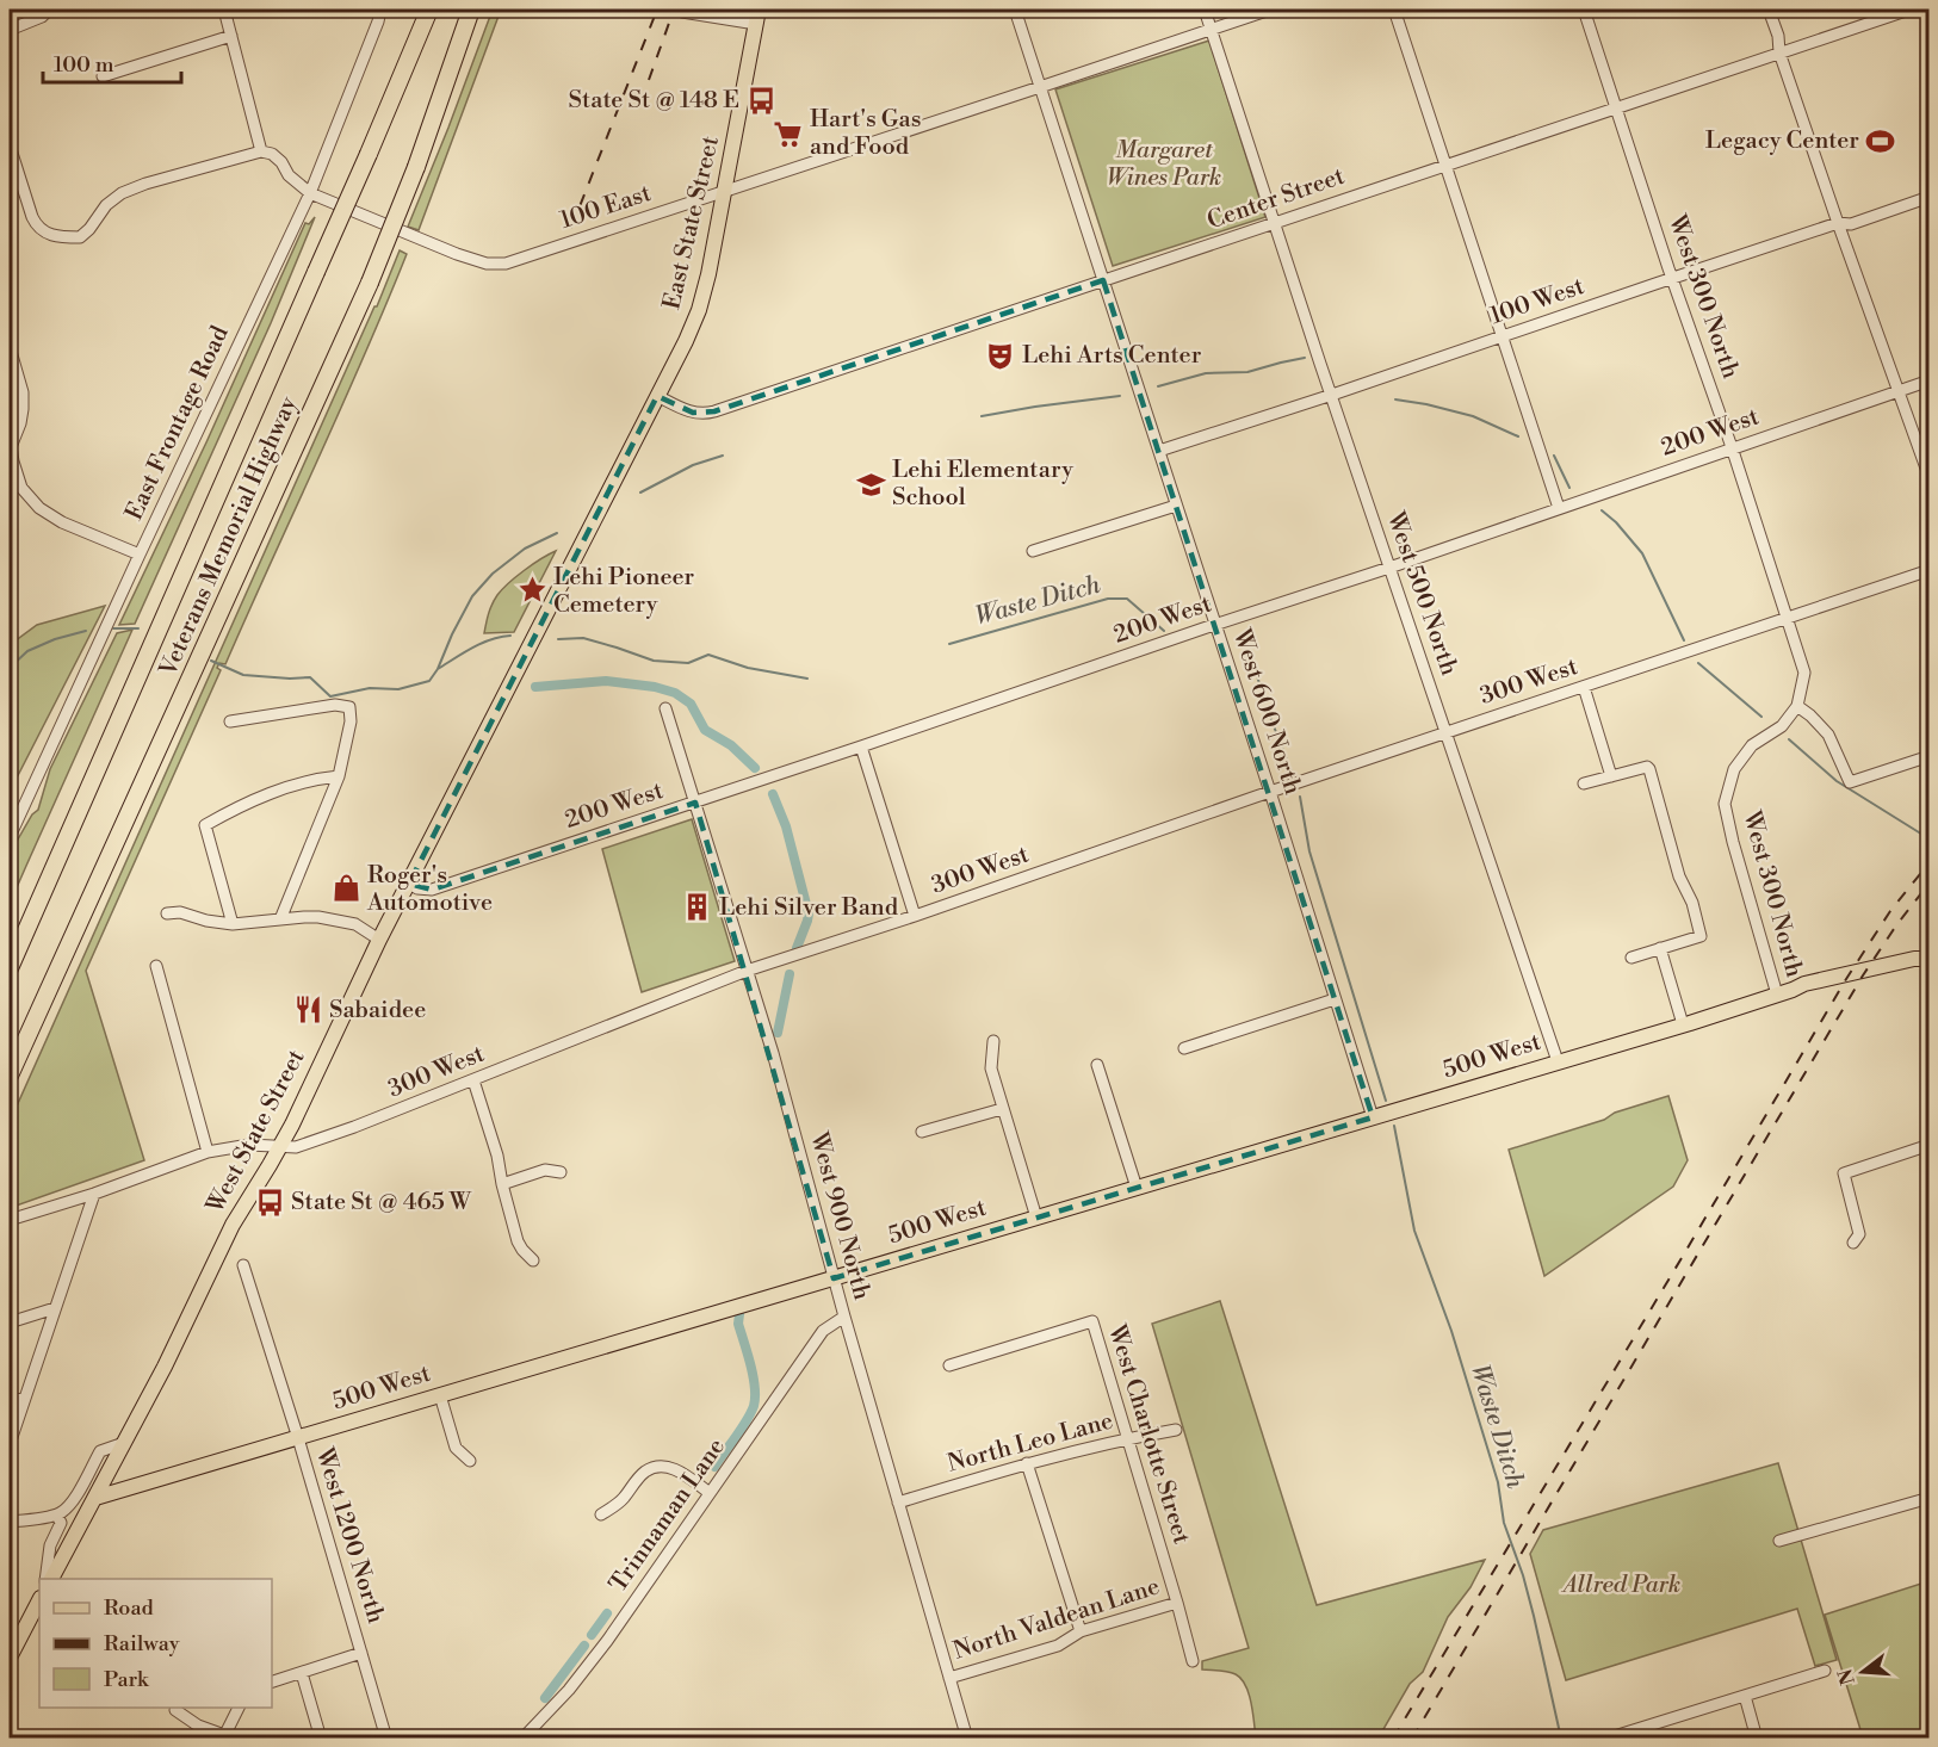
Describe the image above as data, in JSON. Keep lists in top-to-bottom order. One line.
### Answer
{"streets":{"highway":["Veterans Memorial Highway"],"main road":["East State Street","500 West","West State Street"],"street":["Center Street","100 East","West 300 North","100 West","East Frontage Road","200 West","West 500 North","300 West","West 600 North","West 900 North","West Charlotte Street","North Leo Lane","Trinnaman Lane","West 1200 North","North Valdean Lane"]},"crossings":[["Center Street","East State Street"],["Center Street","West 300 North"],["Center Street","West 500 North"],["Center Street","West 600 North"],["100 East","East State Street"],["100 East","East Frontage Road"],["100 East","West 500 North"],["100 East","West 600 North"],["East State Street","West State Street"],["West 300 North","100 West"],["West 300 North","200 West"],["West 300 North","300 West"],["West 300 North","500 West"],["100 West","West 500 North"],["100 West","West 600 North"],["200 West","West 500 North"],["200 West","West 600 North"],["200 West","West State Street"],["200 West","West 900 North"],["West 500 North","300 West"],["West 500 North","500 West"],["300 West","West 600 North"],["300 West","West State Street"],["300 West","West 900 North"],["West 600 North","500 West"],["500 West","West State Street"],["500 West","West 900 North"],["500 West","West 1200 North"],["West 900 North","North Leo Lane"],["West 900 North","Trinnaman Lane"],["West 900 North","North Valdean Lane"],["West Charlotte Street","North Leo Lane"],["West Charlotte Street","North Valdean Lane"]],"water":["Waste Ditch"],"parks":["Margaret Wines Park","Allred Park"],"places":{"bus stop":["State St @ 148 E","State St @ 465 W"],"supermarket":["Hart's Gas and Food"],"sports":["Legacy Center"],"theatre":["Lehi Arts Center"],"school or university":["Lehi Elementary School"],"place":["Lehi Pioneer Cemetery"],"shop":["Roger's Automotive"],"building":["Lehi Silver Band"],"restaurant":["Sabaidee"]},"legend":["Road","Railway","Park"],"scale_bar":"100 m","north":"left"}
